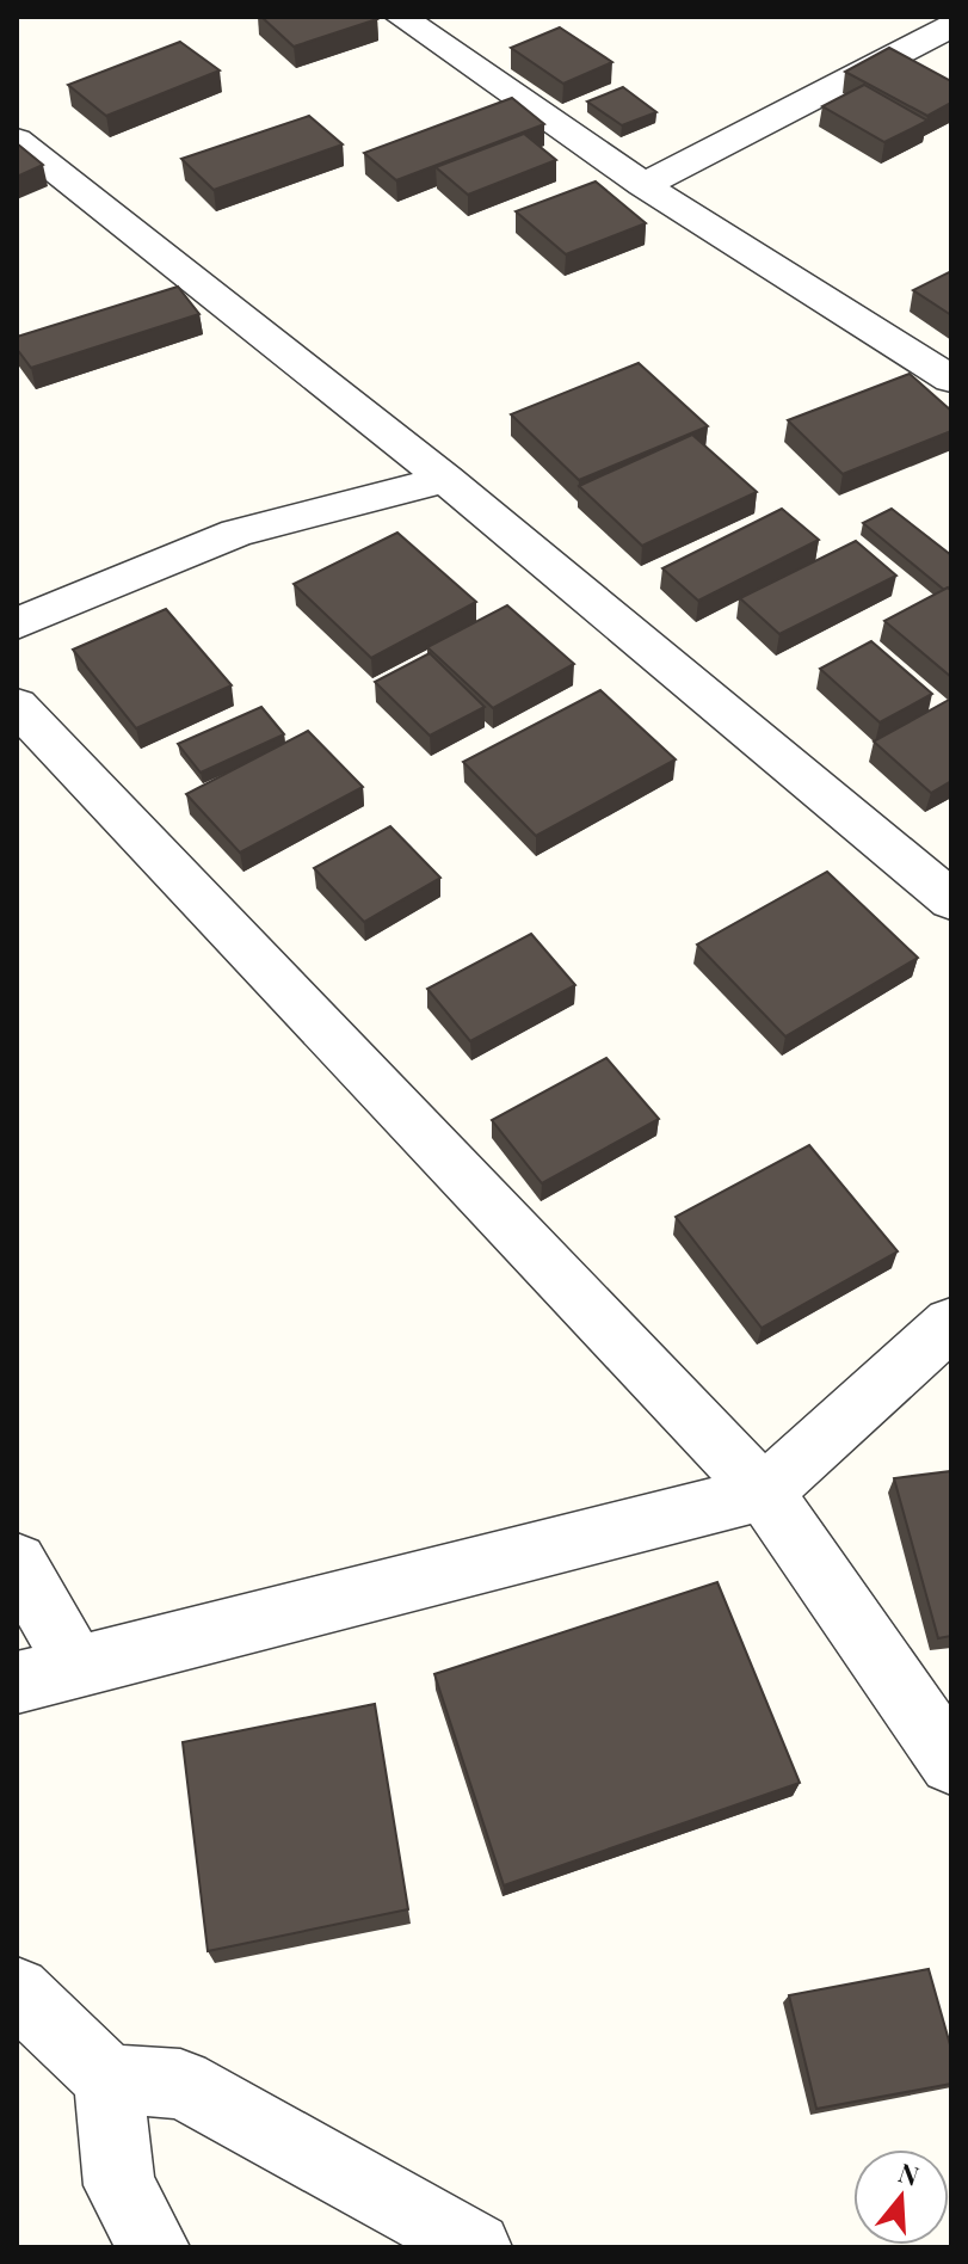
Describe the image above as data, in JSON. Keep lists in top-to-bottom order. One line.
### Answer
{"north":"top"}
